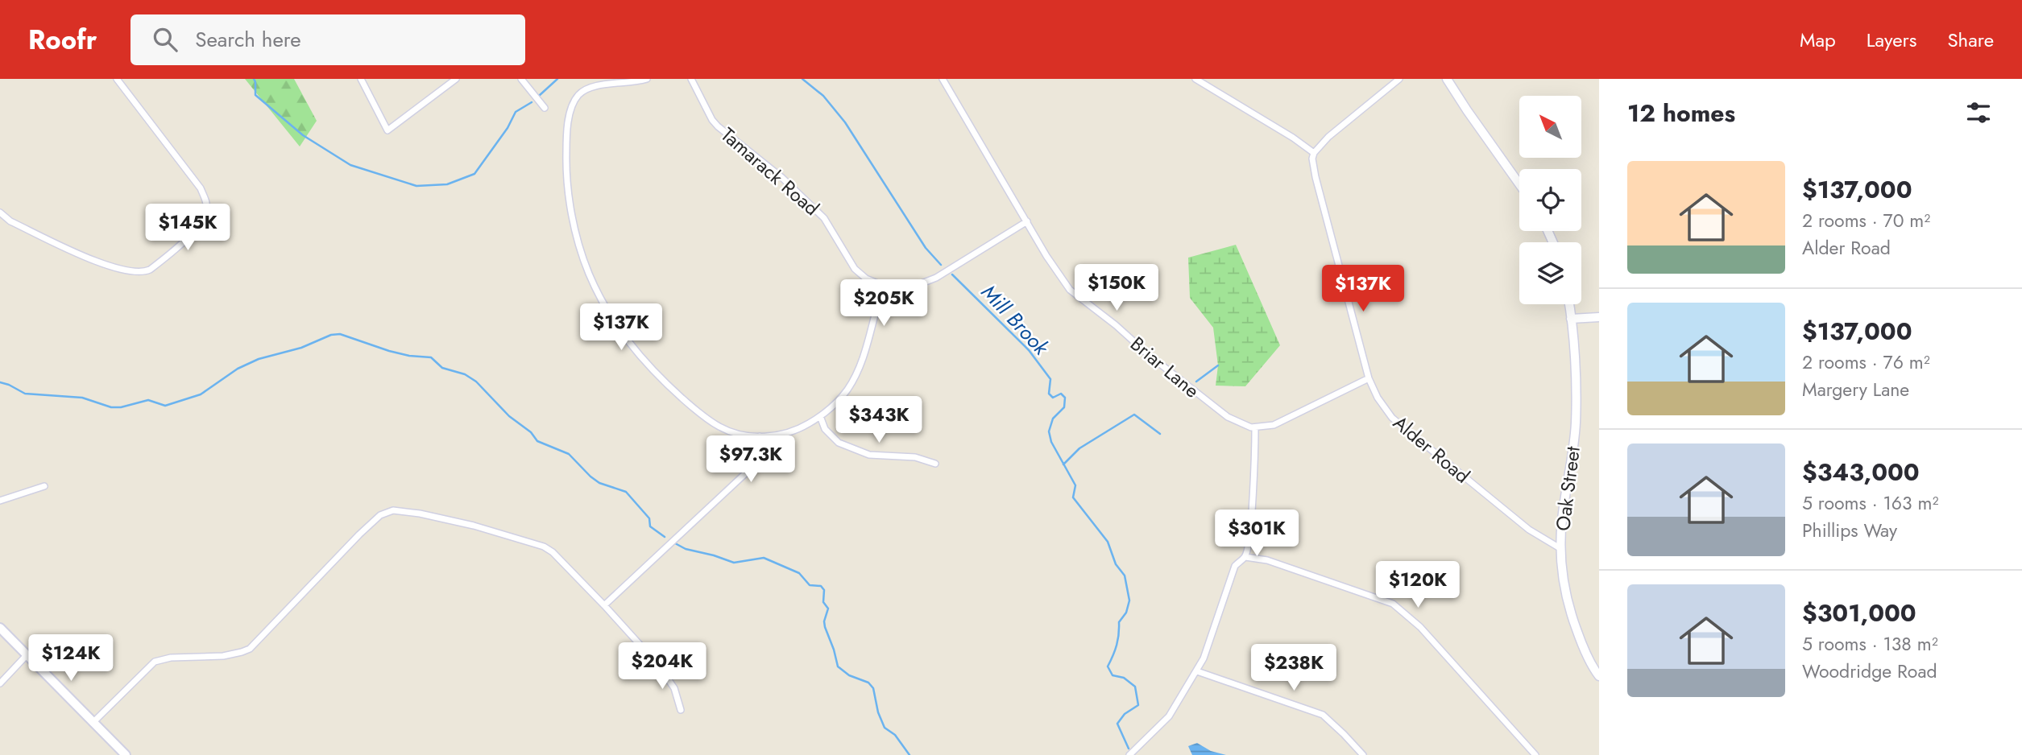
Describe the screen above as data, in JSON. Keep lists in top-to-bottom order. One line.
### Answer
{"streets":{"street":["Tamarack Road","Briar Lane","Alder Road","Oak Street"]},"crossings":[["Tamarack Road","Briar Lane"],["Alder Road","Oak Street"]],"water":["Mill Brook"],"north":"top left","page":{"header":"Roofr","search":"Search here","nav":["Map","Layers","Share"],"heading":"12 homes","list":[{"name":"$137,000","note":"2 rooms · 70 m² · Alder Road"},{"name":"$137,000","note":"2 rooms · 76 m² · Margery Lane"},{"name":"$343,000","note":"5 rooms · 163 m² · Phillips Way"},{"name":"$301,000","note":"5 rooms · 138 m² · Woodridge Road"}],"price":["$145K","$150K","$137K","$205K","$137K","$343K","$97.3K","$301K","$120K","$124K","$204K","$238K"]}}
